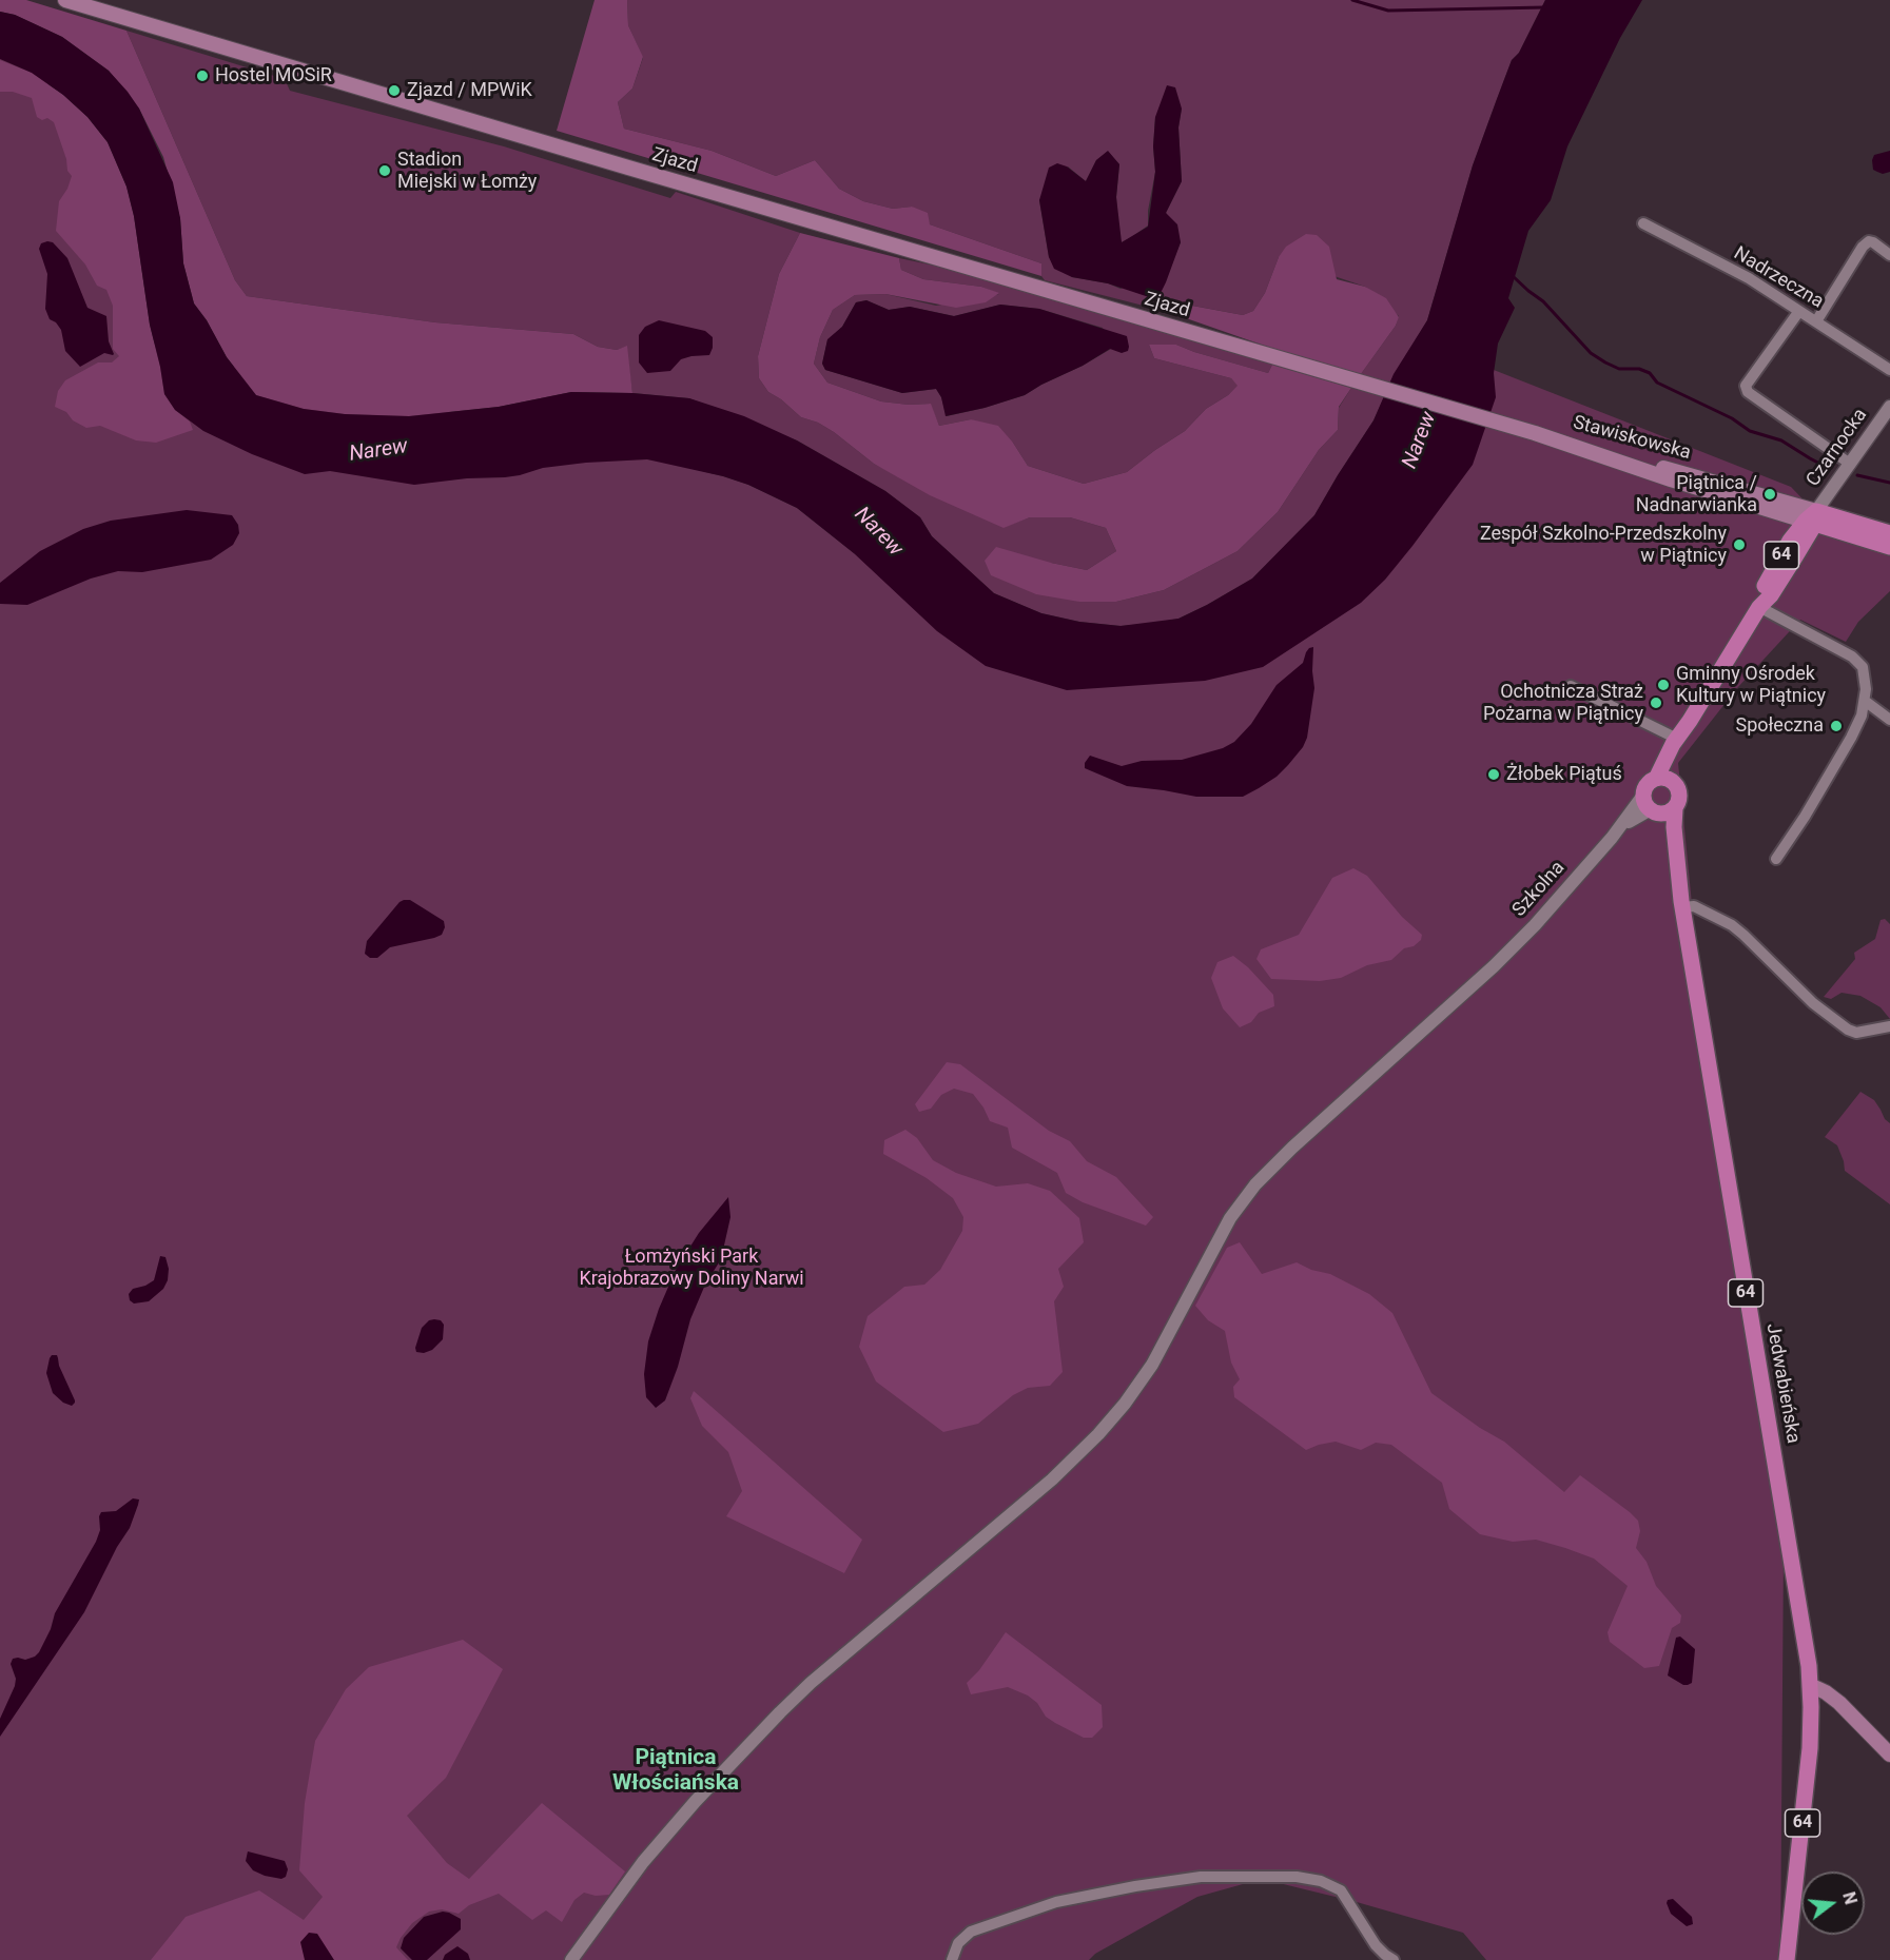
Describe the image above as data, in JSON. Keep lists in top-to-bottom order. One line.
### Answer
{"streets":{"main road":["Zjazd","Stawiskowska","64","Jedwabieńska"],"street":["Nadrzeczna","Czarnocka","Szkolna"]},"crossings":[["Zjazd","Stawiskowska"],["Stawiskowska","Czarnocka"],["Stawiskowska","64"],["Czarnocka","64"],["64","Szkolna"],["64","Jedwabieńska"],["Szkolna","Jedwabieńska"]],"districts":["Piątnica Włościańska"],"water":["Narew"],"parks":["Łomżyński Park Krajobrazowy Doliny Narwi"],"places":["Hostel MOSiR","Zjazd / MPWiK","Stadion Miejski w Łomży","Piątnica / Nadnarwianka","Zespół Szkolno-Przedszkolny w Piątnicy","Gminny Ośrodek Kultury w Piątnicy","Ochotnicza Straż Pożarna w Piątnicy","Społeczna","Żłobek Piątuś"],"north":"right"}
